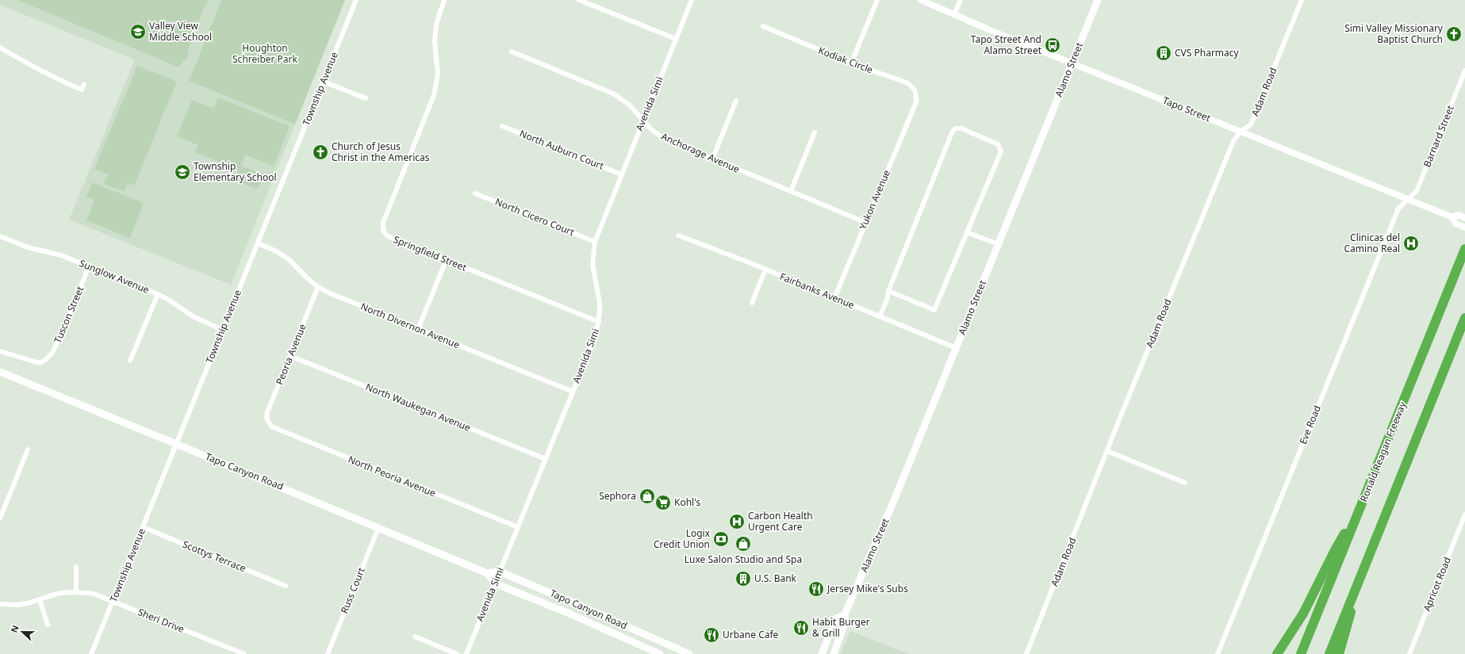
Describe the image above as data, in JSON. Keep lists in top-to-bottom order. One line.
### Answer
{"streets":{"highway":["Ronald Reagan Freeway"],"main road":["Alamo Street","Tapo Canyon Road"],"street":["Kodiak Circle","Township Avenue","Adam Road","Avenida Simi","Tapo Street","Barnard Street","North Auburn Court","Anchorage Avenue","Yukon Avenue","North Cicero Court","Springfield Street","Sunglow Avenue","Fairbanks Avenue","Tuscon Street","North Divernon Avenue","Peoria Avenue","North Waukegan Avenue","Eve Road","North Peoria Avenue","Scottys Terrace","Apricot Road","Russ Court","Sheri Drive"]},"crossings":[["Kodiak Circle","Yukon Avenue"],["Alamo Street","Tapo Street"],["Alamo Street","Fairbanks Avenue"],["Township Avenue","Sunglow Avenue"],["Township Avenue","North Divernon Avenue"],["Township Avenue","Tapo Canyon Road"],["Township Avenue","Scottys Terrace"],["Township Avenue","Sheri Drive"],["Adam Road","Tapo Street"],["Avenida Simi","North Auburn Court"],["Avenida Simi","Anchorage Avenue"],["Avenida Simi","North Cicero Court"],["Avenida Simi","Springfield Street"],["Avenida Simi","North Divernon Avenue"],["Avenida Simi","North Waukegan Avenue"],["Avenida Simi","Tapo Canyon Road"],["Avenida Simi","North Peoria Avenue"],["Tapo Street","Barnard Street"],["Tapo Street","Eve Road"],["Barnard Street","Eve Road"],["Anchorage Avenue","Yukon Avenue"],["Yukon Avenue","Fairbanks Avenue"],["Sunglow Avenue","Tuscon Street"],["North Divernon Avenue","Peoria Avenue"],["Peoria Avenue","North Waukegan Avenue"],["Peoria Avenue","North Peoria Avenue"],["Tapo Canyon Road","Russ Court"]],"parks":["Houghton Schreiber Park"],"places":{"school or university":["Valley View Middle School","Township Elementary School"],"church":["Simi Valley Missionary Baptist Church","Church of Jesus Christ in the Americas"],"bus stop":["Tapo Street And Alamo Street"],"building":["CVS Pharmacy","U.S. Bank"],"hospital":["Clinicas del Camino Real","Carbon Health Urgent Care"],"shop":["Sephora","Luxe Salon Studio and Spa"],"supermarket":["Kohl's"],"bank":["Logix Credit Union"],"restaurant":["Jersey Mike's Subs","Habit Burger & Grill","Urbane Cafe"]},"north":"left"}
